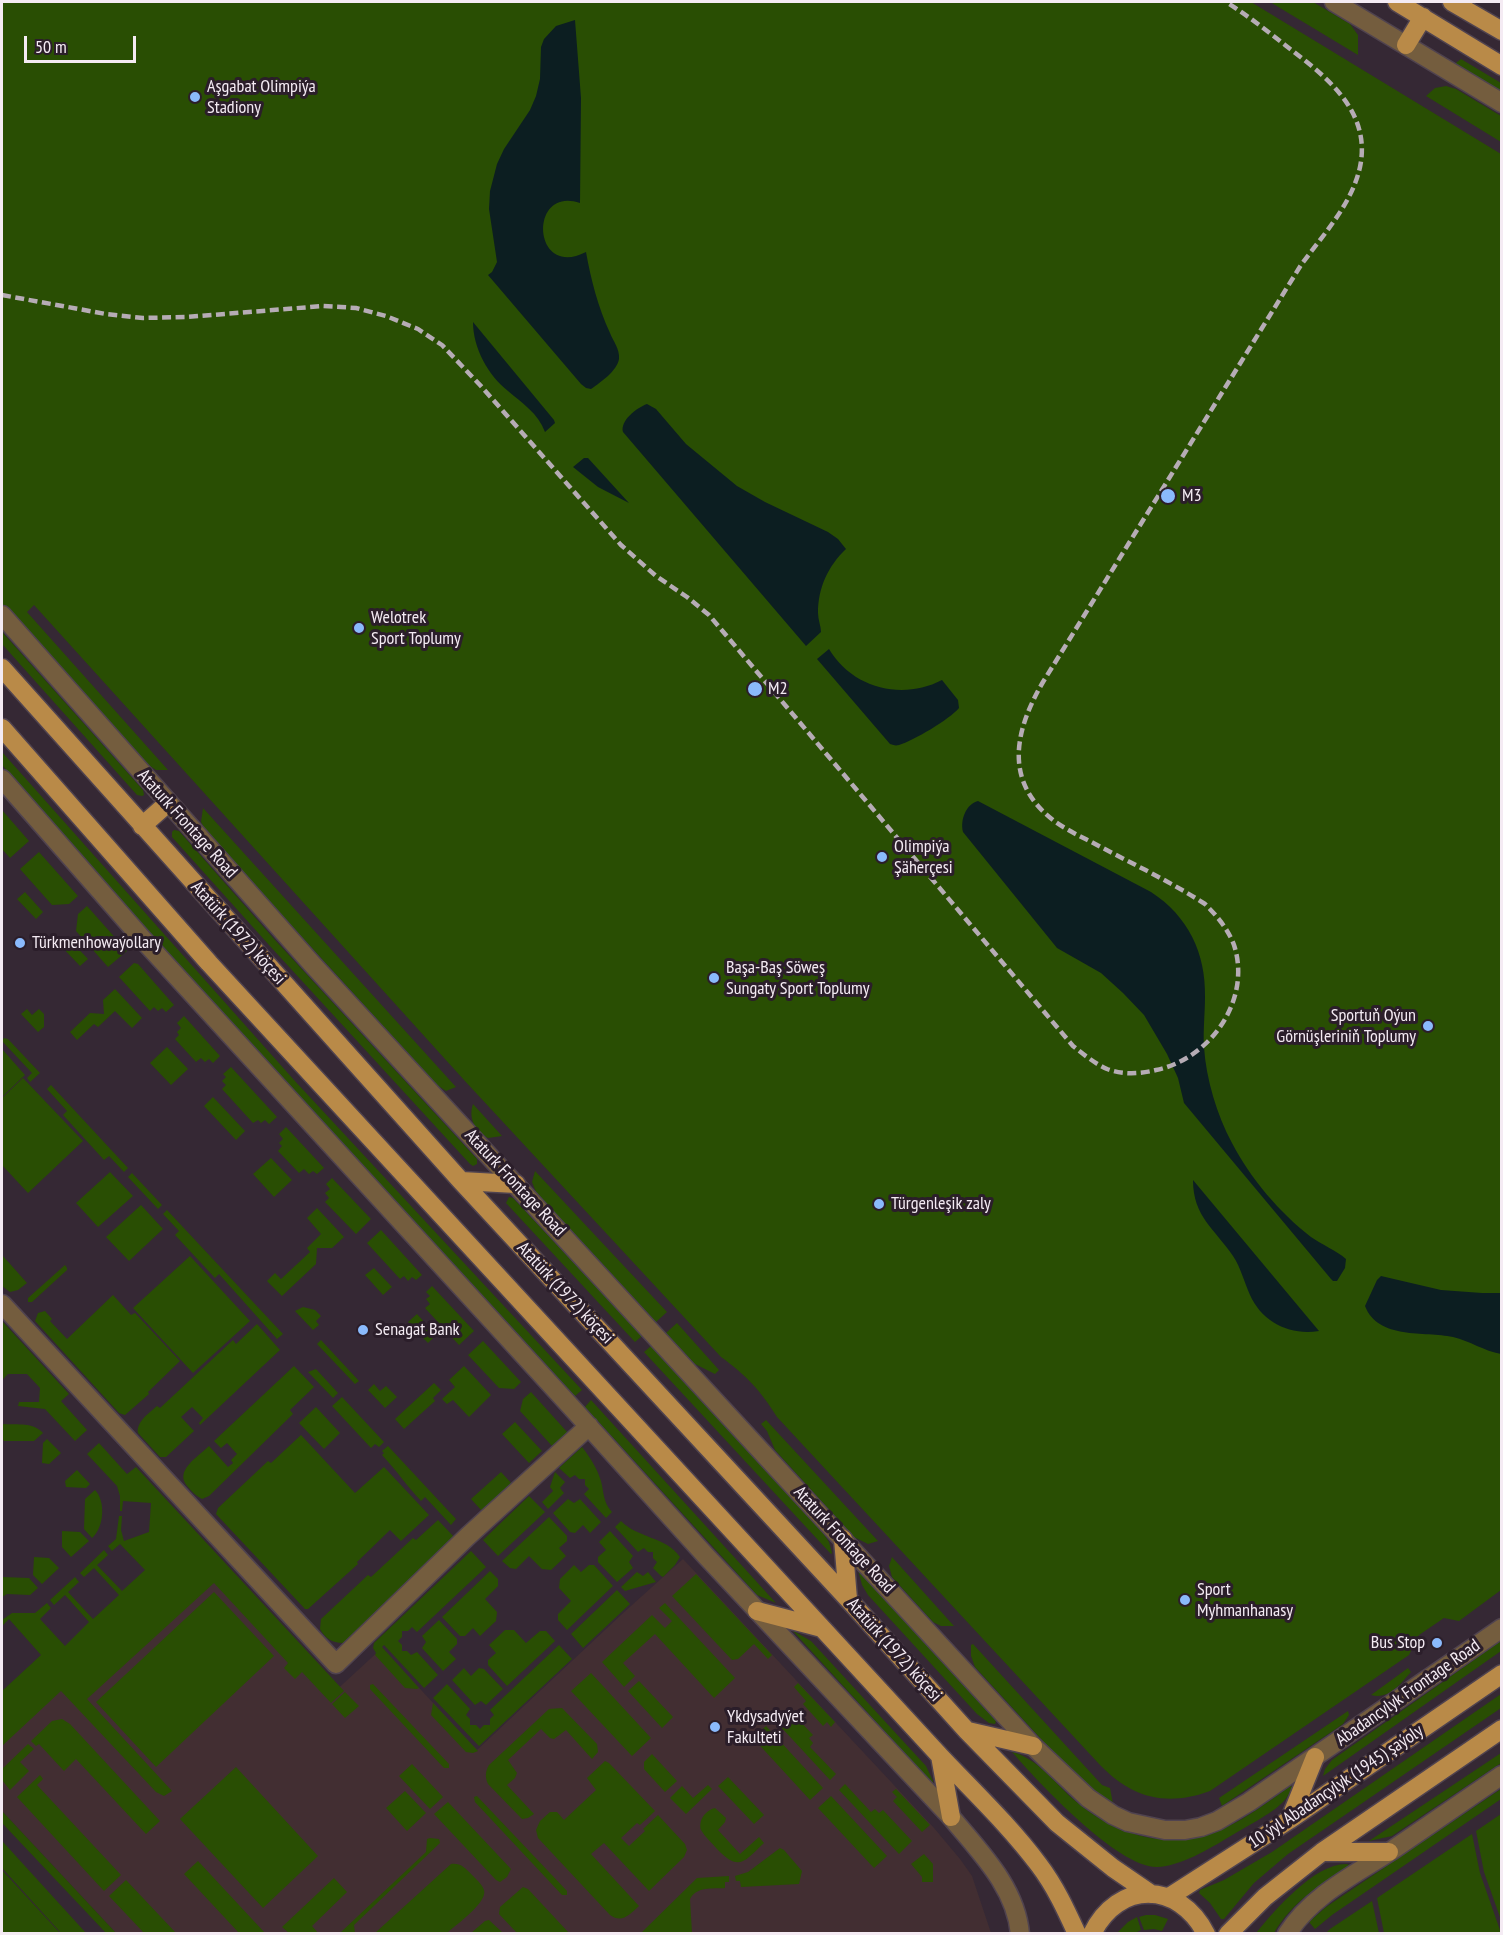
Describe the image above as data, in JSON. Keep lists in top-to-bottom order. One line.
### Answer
{"streets":{"main road":["Atatürk (1972) köçesi","10 ýyl Abadançylyk (1945) şaýoly"],"street":["Ataturk Frontage Road","Abadancylyk Frontage Road"]},"places":["Aşgabat Olimpiýa Stadiony","M3","Welotrek Sport Toplumy","M2","Olimpiýa Şäherçesi","Türkmenhowaýollary","Başa-Baş Söweş Sungaty Sport Toplumy","Sportuň Oýun Görnüşleriniň Toplumy","Türgenleşik zaly","Senagat Bank","Sport Myhmanhanasy","Bus Stop","Ykdysadyýet Fakulteti"],"scale_bar":"50 m"}
